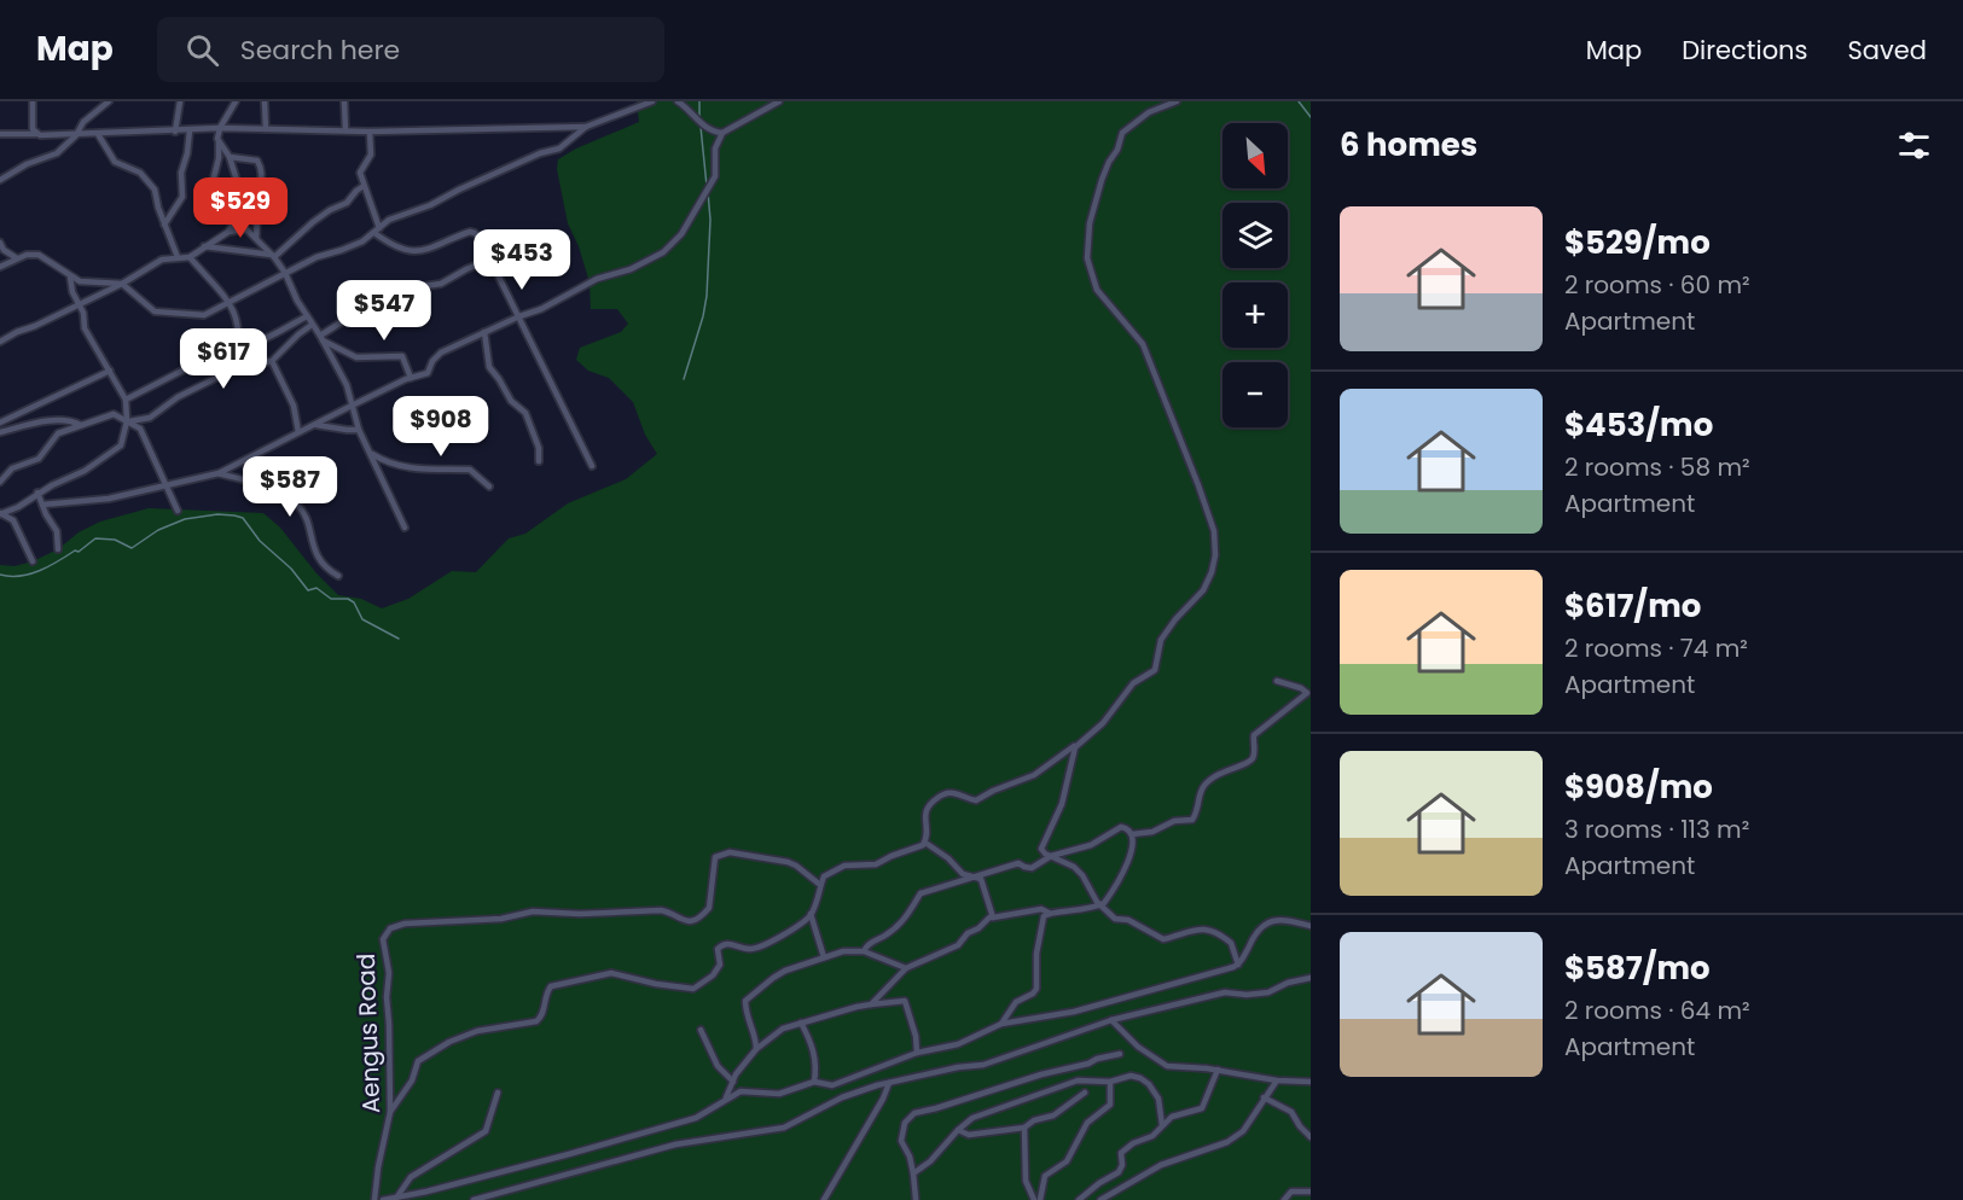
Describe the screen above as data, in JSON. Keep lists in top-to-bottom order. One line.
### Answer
{"streets":{"street":["Aengus Road"]},"north":"bottom right","page":{"header":"Map","search":"Search here","nav":["Map","Directions","Saved"],"heading":"6 homes","map_buttons":["+","−"],"price":["$529","$453","$547","$617","$908","$587"],"list":[{"name":"$529/mo","note":"2 rooms · 60 m² · Apartment"},{"name":"$453/mo","note":"2 rooms · 58 m² · Apartment"},{"name":"$617/mo","note":"2 rooms · 74 m² · Apartment"},{"name":"$908/mo","note":"3 rooms · 113 m² · Apartment"},{"name":"$587/mo","note":"2 rooms · 64 m² · Apartment"}]}}
